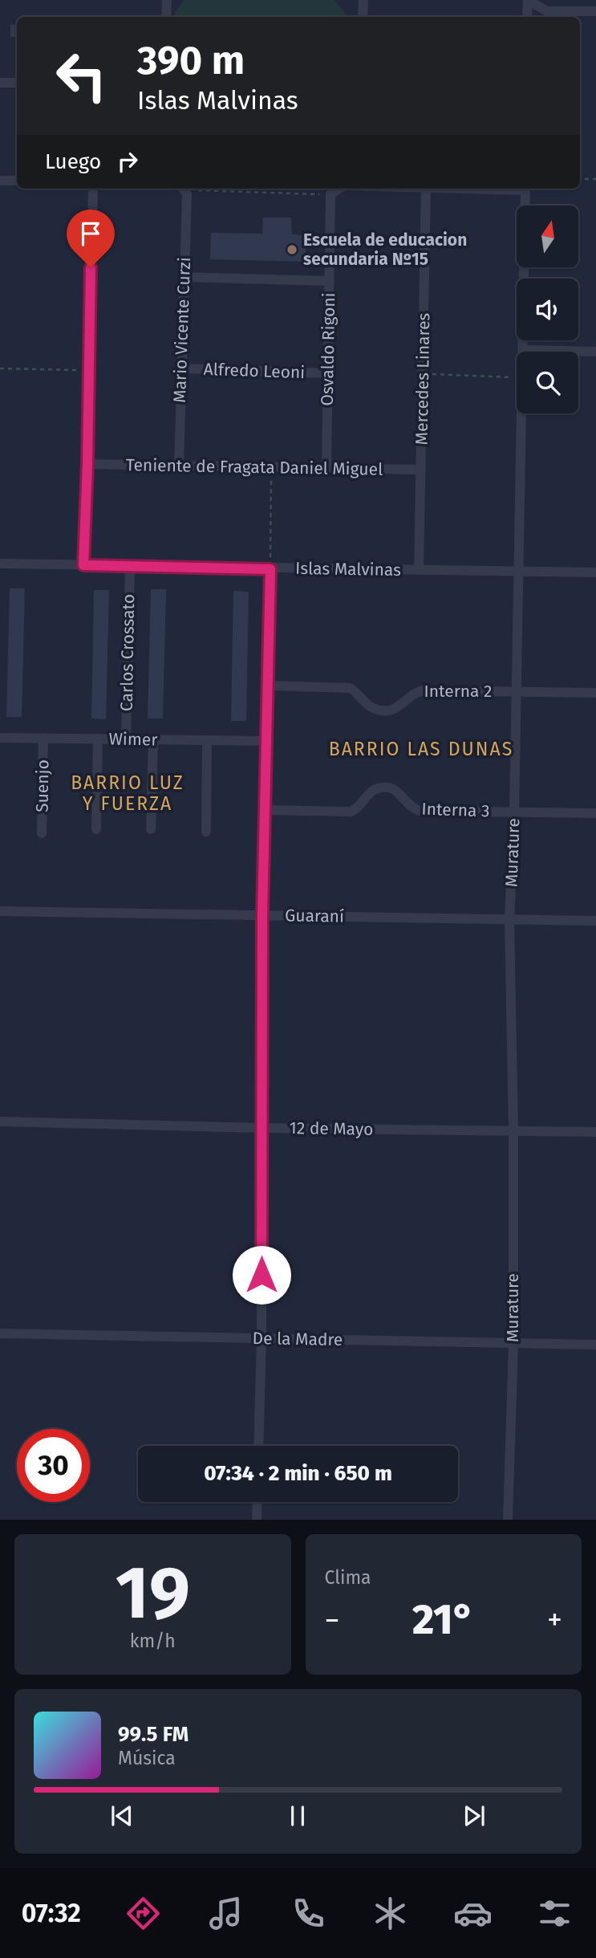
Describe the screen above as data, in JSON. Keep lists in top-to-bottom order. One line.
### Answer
{"streets":{"street":["Mario Vicente Curzi","Osvaldo Rigoni","Alfredo Leoni","Mercedes Linares","Teniente de Fragata Daniel Miguel","Islas Malvinas","Carlos Crossato","Interna 2","Wimer","Suenjo","Interna 3","Murature","Guaraní","12 de Mayo","De la Madre"]},"crossings":[["Mario Vicente Curzi","Alfredo Leoni"],["Mario Vicente Curzi","Teniente de Fragata Daniel Miguel"],["Osvaldo Rigoni","Alfredo Leoni"],["Osvaldo Rigoni","Teniente de Fragata Daniel Miguel"],["Mercedes Linares","Teniente de Fragata Daniel Miguel"],["Mercedes Linares","Islas Malvinas"],["Islas Malvinas","Carlos Crossato"],["Islas Malvinas","Murature"],["Carlos Crossato","Wimer"],["Interna 2","Murature"],["Wimer","Suenjo"],["Interna 3","Murature"],["Murature","Guaraní"],["Murature","12 de Mayo"],["Murature","De la Madre"]],"districts":["BARRIO LAS DUNAS","BARRIO LUZ Y FUERZA"],"places":["Escuela de educacion secundaria Nº15"],"north":"top","page":{"turn":["390 m","Islas Malvinas"],"then":"Luego","limit":"30","trip":"07:34 · 2 min · 650 m","tile":[["19","km/h"],"Clima"],"heat":["−","21°","+"],"song":["99.5 FM","Música"],"tabs":"07:32"}}
